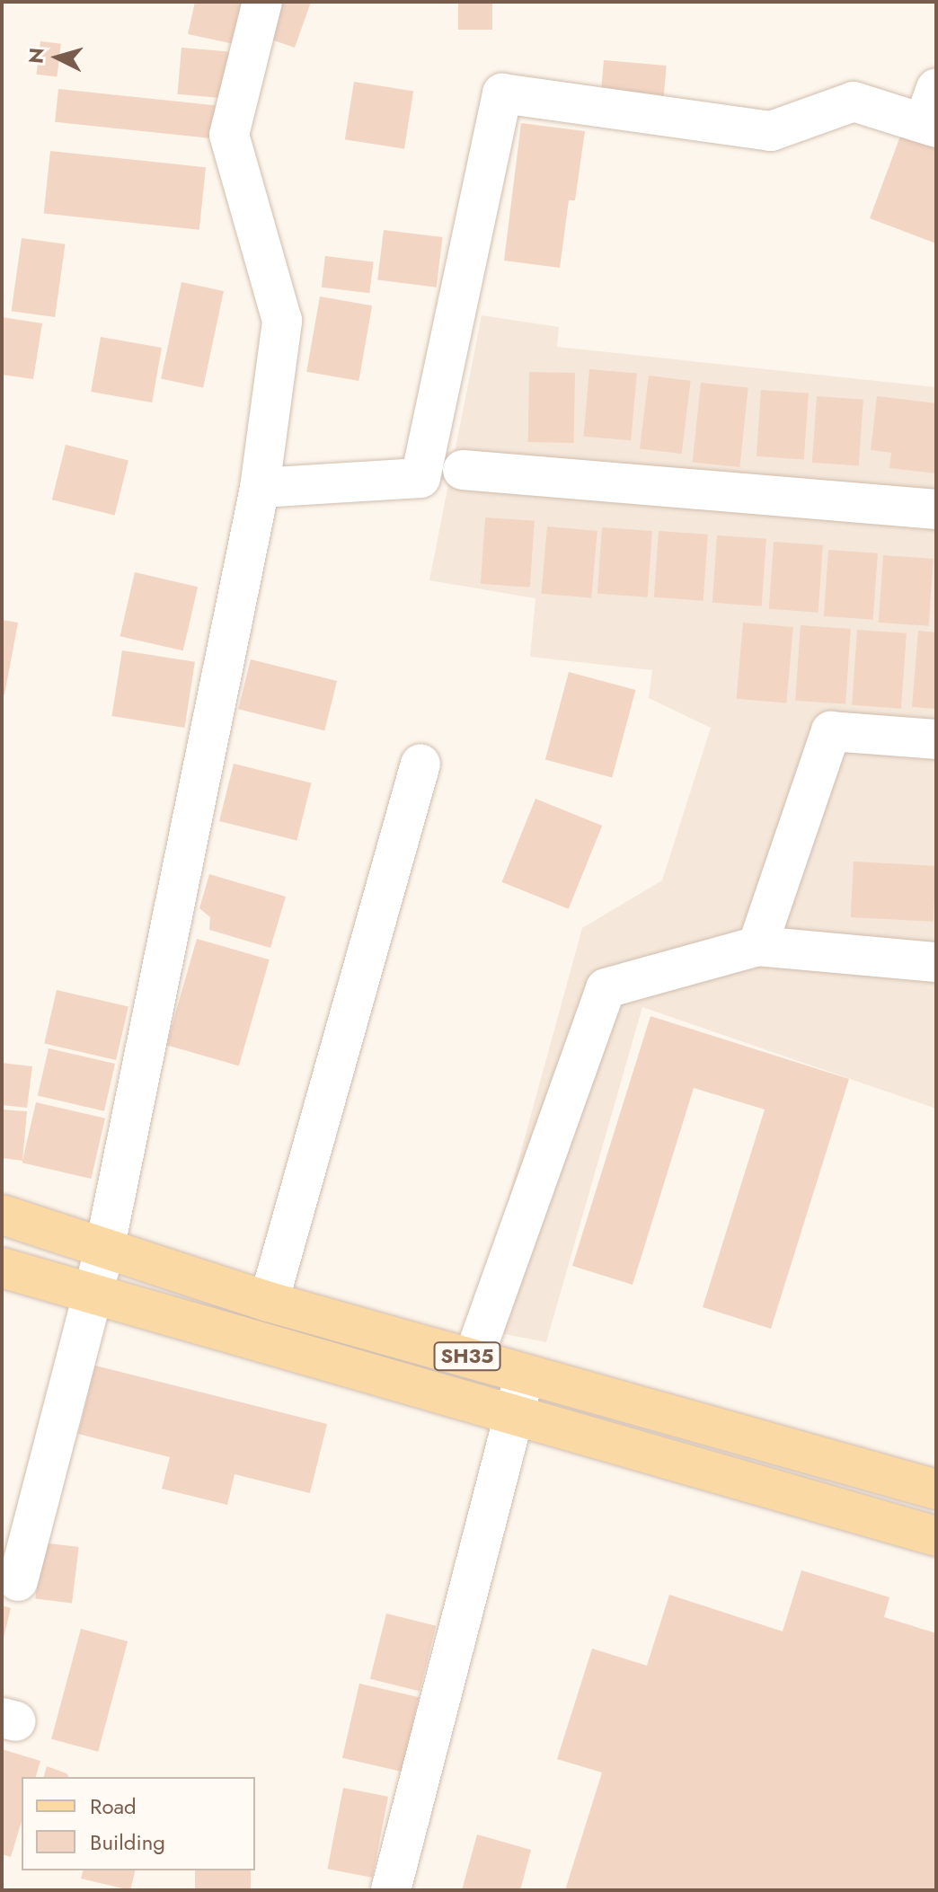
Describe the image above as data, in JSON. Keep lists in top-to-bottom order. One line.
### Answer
{"streets":{"main road":["SH35"]},"legend":["Road","Building"],"north":"left"}
